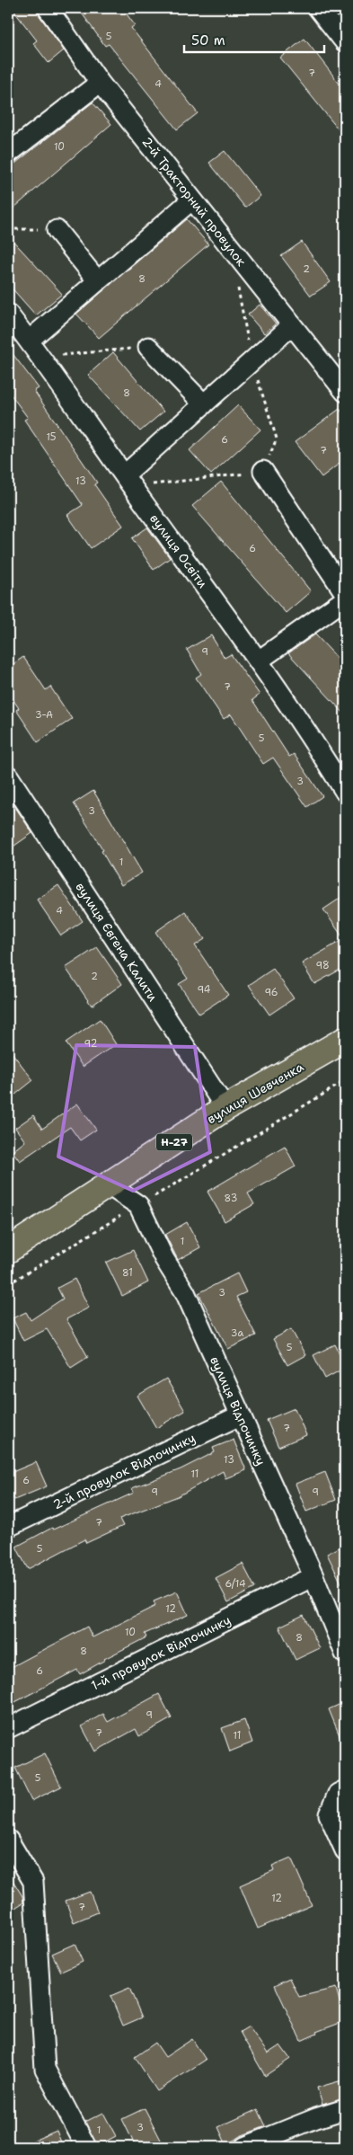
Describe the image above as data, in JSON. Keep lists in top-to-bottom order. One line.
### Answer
{"streets":{"main road":["вулиця Шевченка","Н-27"],"street":["2-й Тракторний провулок","вулиця Освіти","вулиця Євгена Калити","вулиця Відпочинку","2-й провулок Відпочинку","1-й провулок Відпочинку"]},"crossings":[["вулиця Євгена Калити","вулиця Шевченка"],["вулиця Шевченка","вулиця Відпочинку"],["вулиця Відпочинку","2-й провулок Відпочинку"],["вулиця Відпочинку","1-й провулок Відпочинку"]],"house_numbers":["5","7","4","10","2","8","8","15","6","7","13","6","9","7","3-А","5","3","3","1","4","98","2","94","96","92","83","1","81","3","3а","5","7","13","11","6","9","9","7","5","6/14","12","10","8","8","6","9","7","11","5","12","7","3","1"],"scale_bar":"50 m"}
